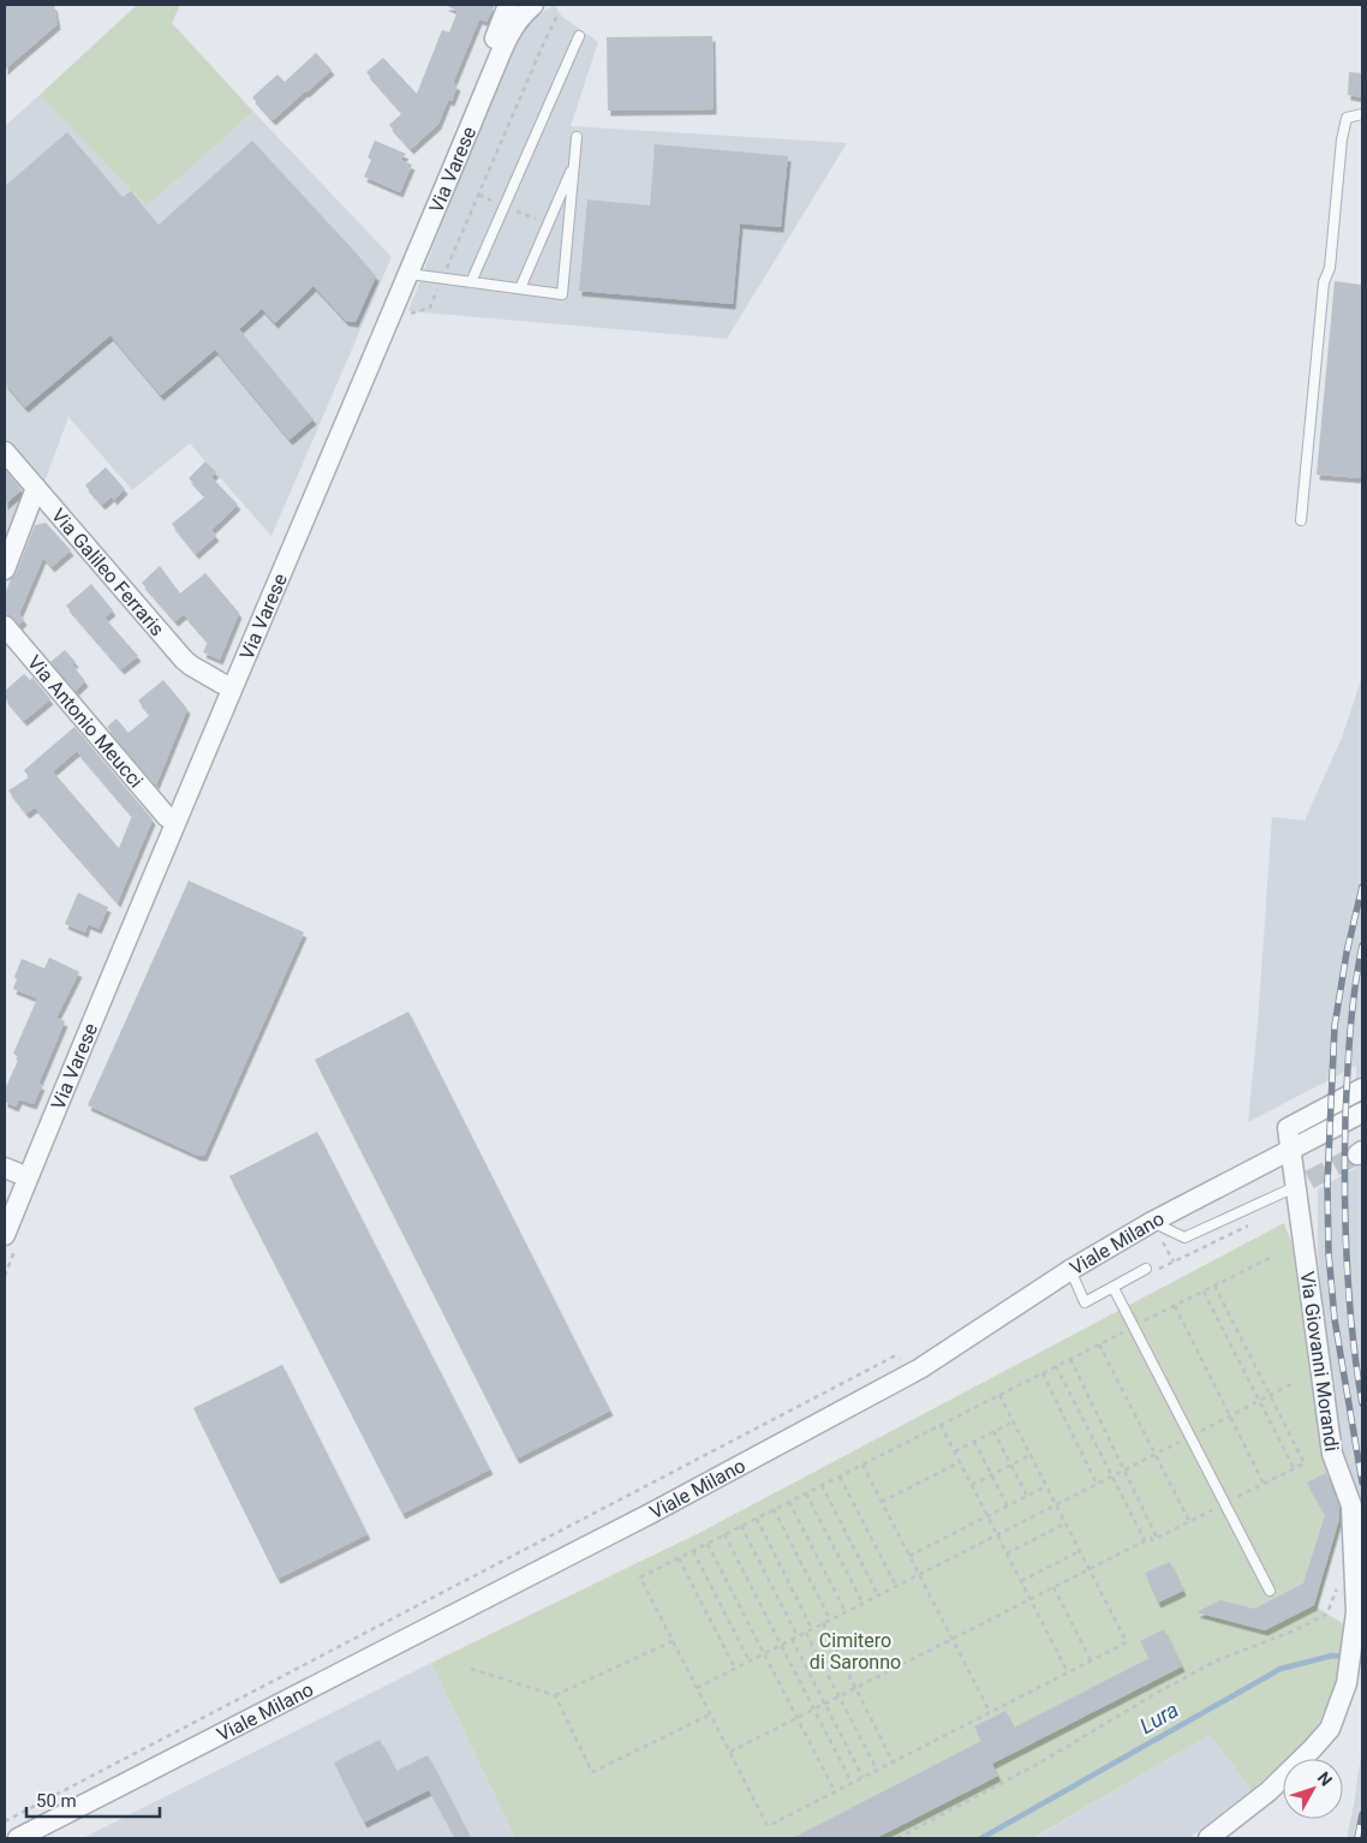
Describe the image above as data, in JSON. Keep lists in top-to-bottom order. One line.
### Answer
{"streets":{"street":["Via Varese","Via Galileo Ferraris","Via Antonio Meucci","Viale Milano","Via Giovanni Morandi"]},"crossings":[["Via Varese","Via Galileo Ferraris"],["Via Varese","Via Antonio Meucci"],["Viale Milano","Via Giovanni Morandi"]],"water":["Lura"],"parks":["Cimitero di Saronno"],"scale_bar":"50 m","north":"top right"}
